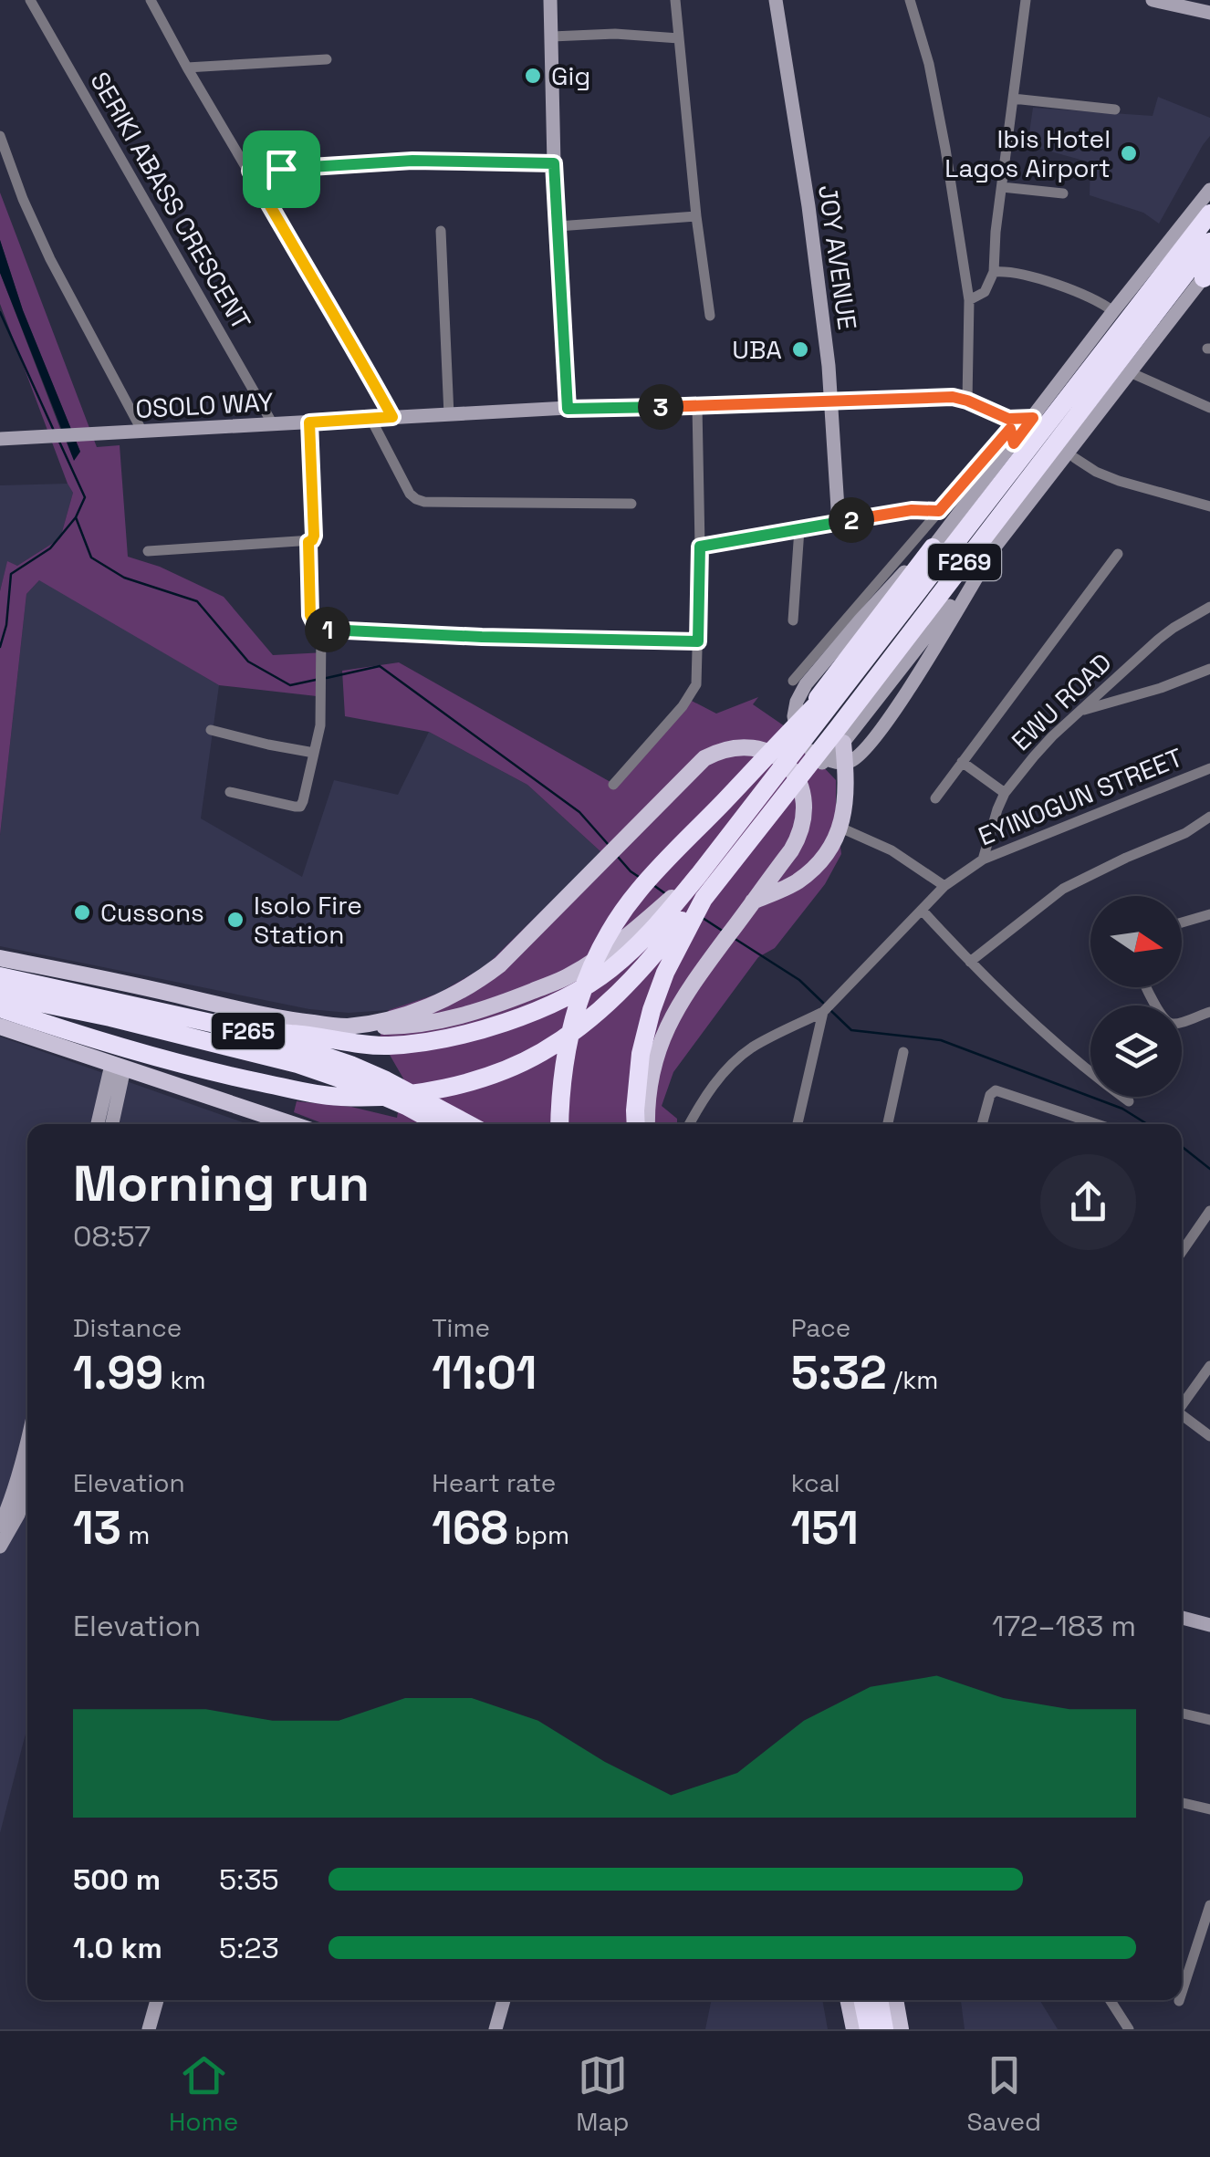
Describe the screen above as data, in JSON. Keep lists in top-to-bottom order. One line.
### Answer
{"streets":{"highway":["F269","F265"],"main road":["JOY AVENUE","OSOLO WAY"],"street":["SERIKI ABASS CRESCENT","EWU ROAD","EYINOGUN STREET"]},"crossings":[["SERIKI ABASS CRESCENT","OSOLO WAY"],["JOY AVENUE","OSOLO WAY"],["EWU ROAD","EYINOGUN STREET"]],"places":["Gig","Ibis Hotel Lagos Airport","UBA","Cussons","Isolo Fire Station"],"north":"right","page":{"pins":["3","2","1"],"heading":["Morning run","08:57"],"stats":[["Distance","1.99 km"],["Time","11:01"],["Pace","5:32 /km"],["Elevation","13 m"],["Heart rate","168 bpm"],["kcal","151"]],"chart":["Elevation","172–183 m"],"list":[{"name":"500 m","note":"5:35"},{"name":"1.0 km","note":"5:23"}],"tabs":["Home","Map","Saved"]}}
